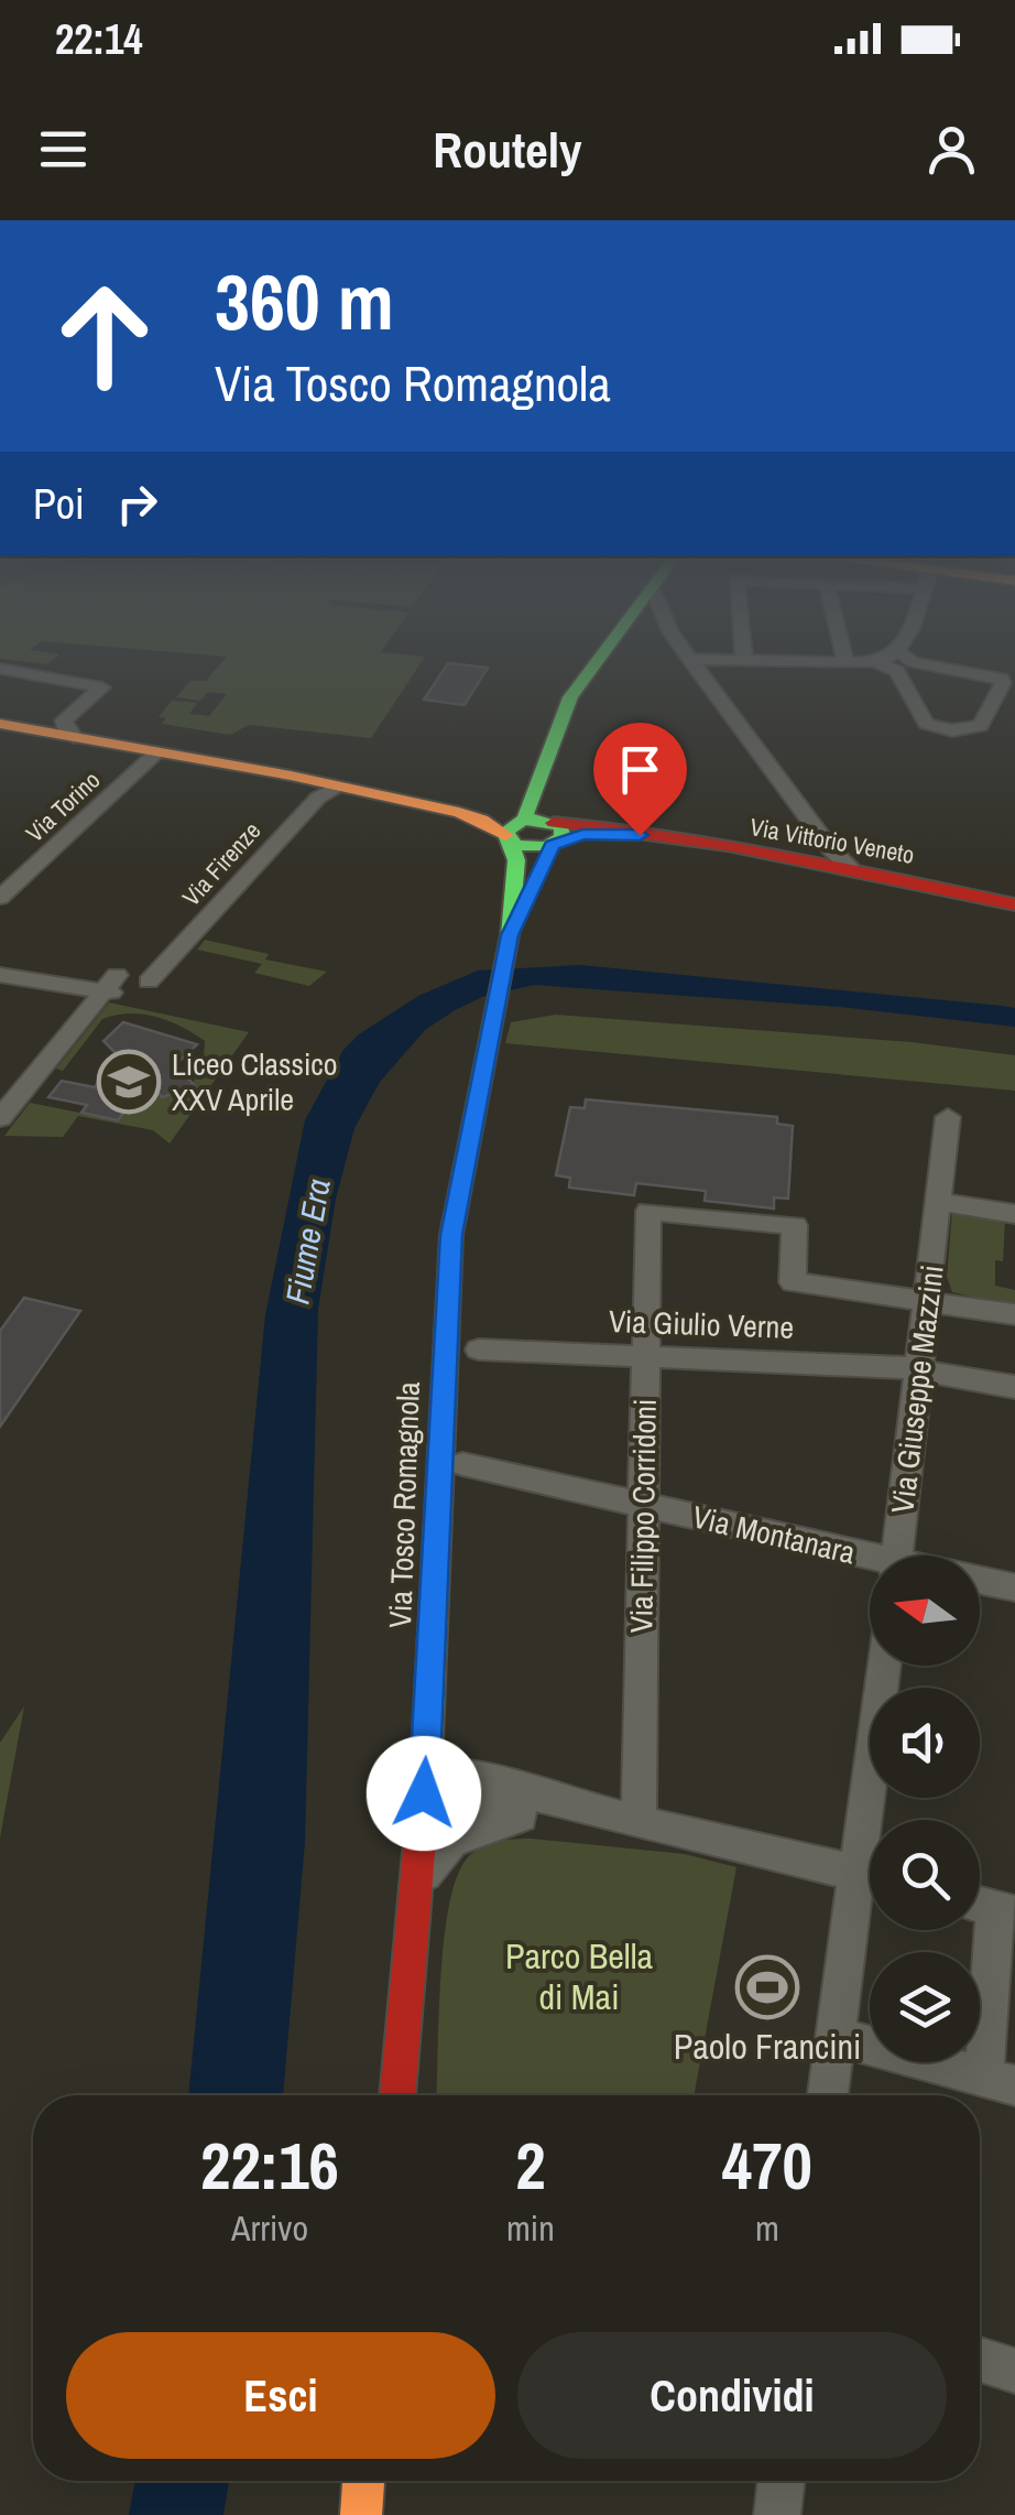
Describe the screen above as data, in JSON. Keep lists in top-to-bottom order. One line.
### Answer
{"streets":{"main road":["Via Vittorio Veneto","Via Tosco Romagnola"],"street":["Via Torino","Via Firenze","Via Giulio Verne","Via Giuseppe Mazzini","Via Filippo Corridoni","Via Montanara"]},"crossings":[["Via Torino","Via Vittorio Veneto"],["Via Vittorio Veneto","Via Firenze"],["Via Vittorio Veneto","Via Tosco Romagnola"],["Via Giulio Verne","Via Giuseppe Mazzini"],["Via Giulio Verne","Via Filippo Corridoni"],["Via Giuseppe Mazzini","Via Filippo Corridoni"],["Via Filippo Corridoni","Via Montanara"]],"water":["Fiume Era"],"parks":["Parco Bella di Mai"],"places":{"school or university":["Liceo Classico XXV Aprile"],"sports":["Paolo Francini"]},"north":"left","page":{"status":"22:14","header":"Routely","turn":["360 m","Via Tosco Romagnola"],"then":"Poi","eta":["22:16","Arrivo","2","min","470","m"],"buttons":["Esci","Condividi"]}}
